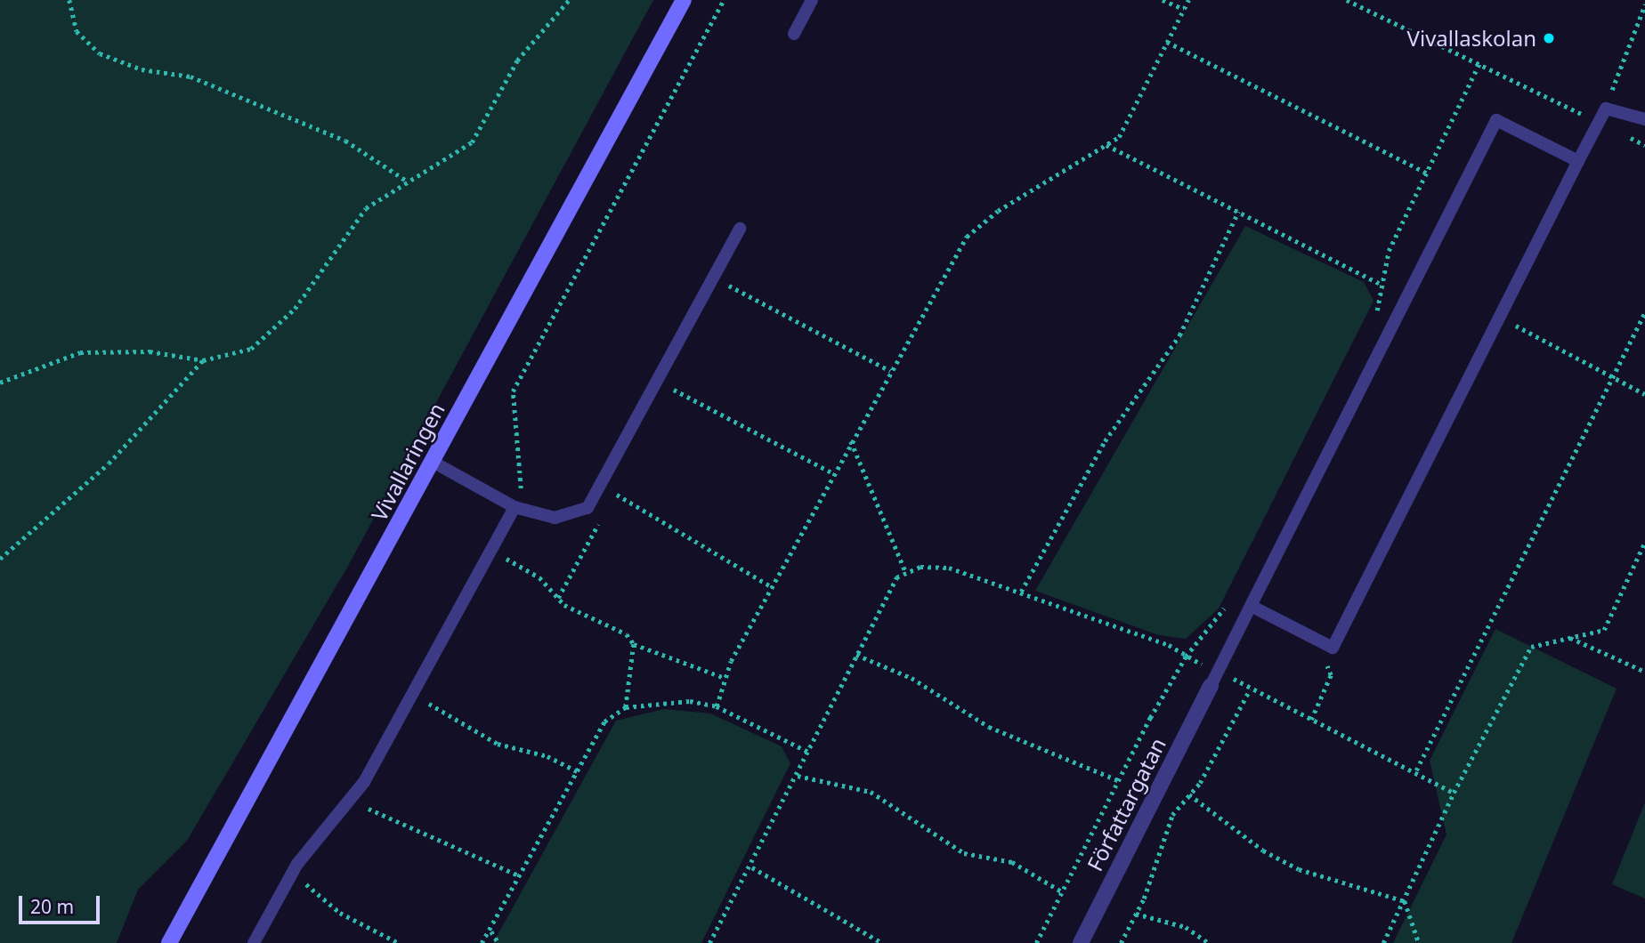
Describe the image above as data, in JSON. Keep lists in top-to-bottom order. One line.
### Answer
{"streets":{"street":["Vivallaringen","Författargatan"]},"places":["Vivallaskolan"],"scale_bar":"20 m"}
